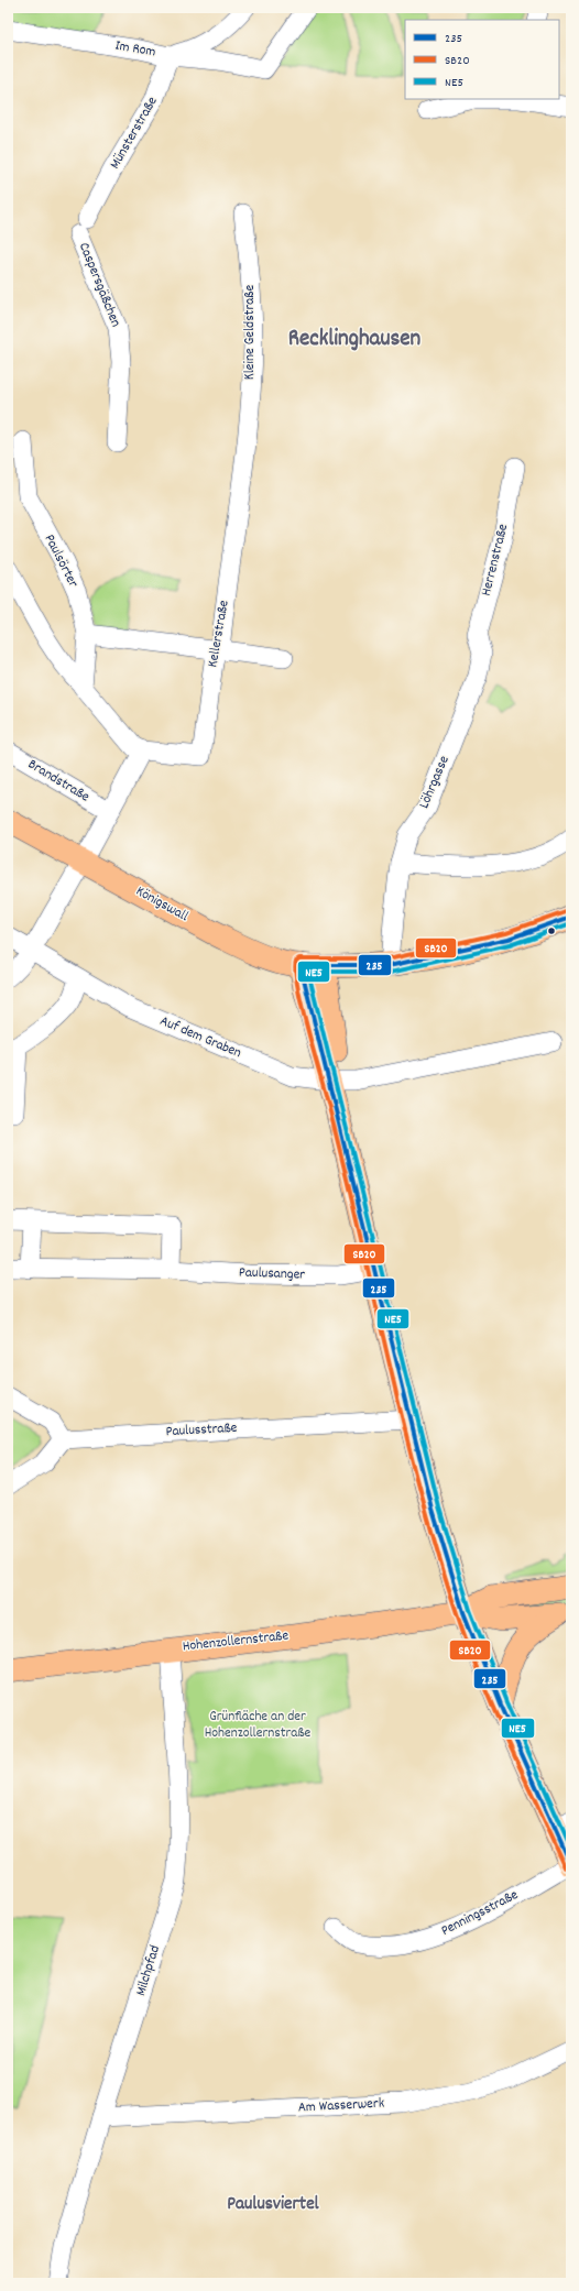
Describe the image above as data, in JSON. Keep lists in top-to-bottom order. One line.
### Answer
{"streets":{"main road":["Königswall","Hohenzollernstraße"],"street":["Im Rom","Münsterstraße","Caspersgäßchen","Kleine Geldstraße","Herrenstraße","Paulsörter","Kellerstraße","Brandstraße","Löhrgasse","Auf dem Graben","Paulusanger","Paulusstraße","Penningsstraße","Milchpfad","Am Wasserwerk"]},"crossings":[["Im Rom","Münsterstraße"],["Münsterstraße","Caspersgäßchen"],["Kleine Geldstraße","Kellerstraße"],["Herrenstraße","Löhrgasse"],["Löhrgasse","Königswall"],["Hohenzollernstraße","Milchpfad"],["Milchpfad","Am Wasserwerk"]],"districts":["Recklinghausen","Paulusviertel"],"parks":["Grünfläche an der Hohenzollernstraße"],"lines":["transit line SB20","transit line 235","transit line NE5"],"legend":["235","SB20","NE5"]}
